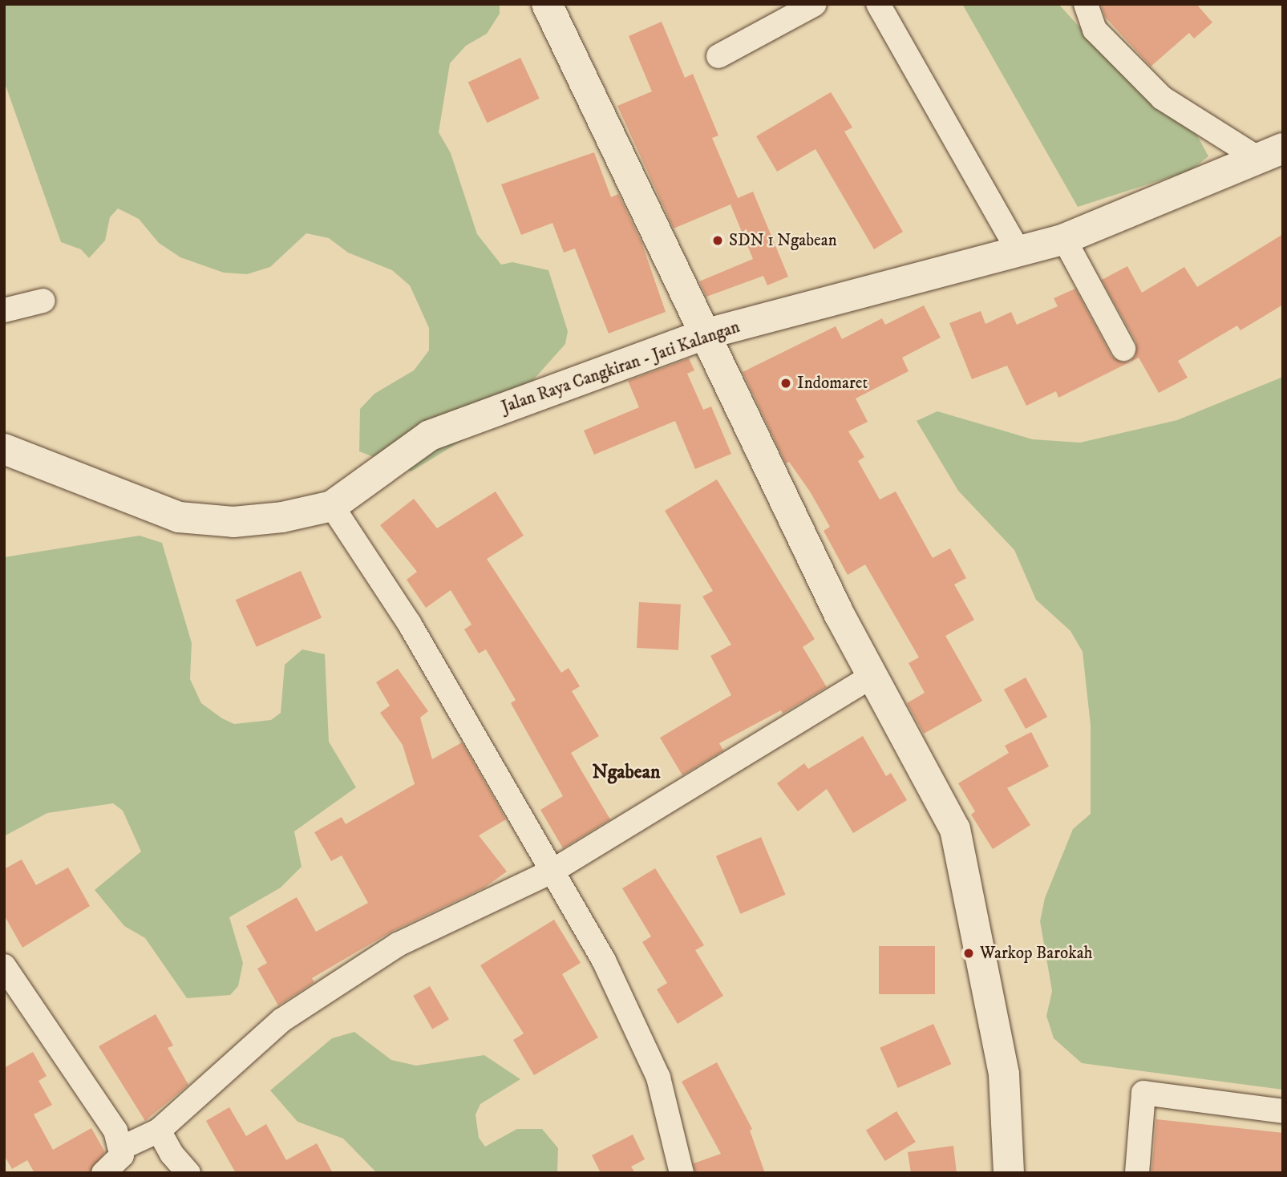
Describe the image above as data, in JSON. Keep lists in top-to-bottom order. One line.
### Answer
{"streets":{"street":["Jalan Raya Cangkiran - Jati Kalangan"]},"districts":["Ngabean"],"places":["SDN 1 Ngabean","Indomaret","Warkop Barokah"]}
